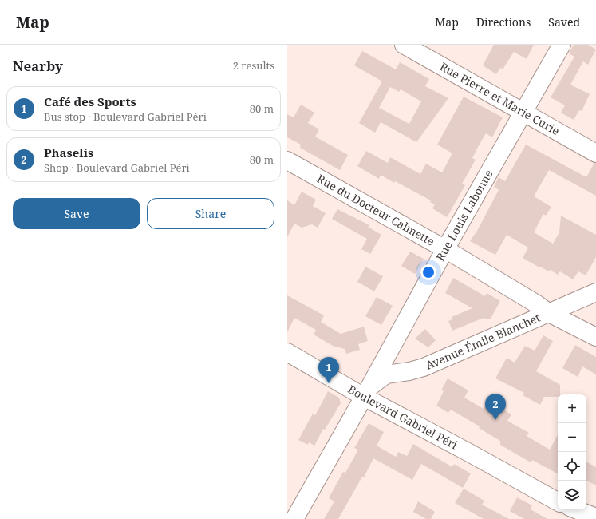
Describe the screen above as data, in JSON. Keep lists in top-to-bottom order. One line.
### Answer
{"streets":{"street":["Rue Pierre et Marie Curie","Rue du Docteur Calmette","Rue Louis Labonne","Avenue Émile Blanchet","Boulevard Gabriel Péri"]},"crossings":[["Rue Pierre et Marie Curie","Rue Louis Labonne"],["Rue du Docteur Calmette","Rue Louis Labonne"],["Rue du Docteur Calmette","Avenue Émile Blanchet"],["Rue Louis Labonne","Avenue Émile Blanchet"],["Rue Louis Labonne","Boulevard Gabriel Péri"],["Avenue Émile Blanchet","Boulevard Gabriel Péri"]],"page":{"header":"Map","nav":["Map","Directions","Saved"],"heading":["Nearby","2 results"],"list":[{"mark":"1","name":"Café des Sports","note":"Bus stop · Boulevard Gabriel Péri","value":"80 m"},{"mark":"2","name":"Phaselis","note":"Shop · Boulevard Gabriel Péri","value":"80 m"}],"buttons":["Save","Share"],"pins":["1","2"],"map_buttons":["+","−"]}}
